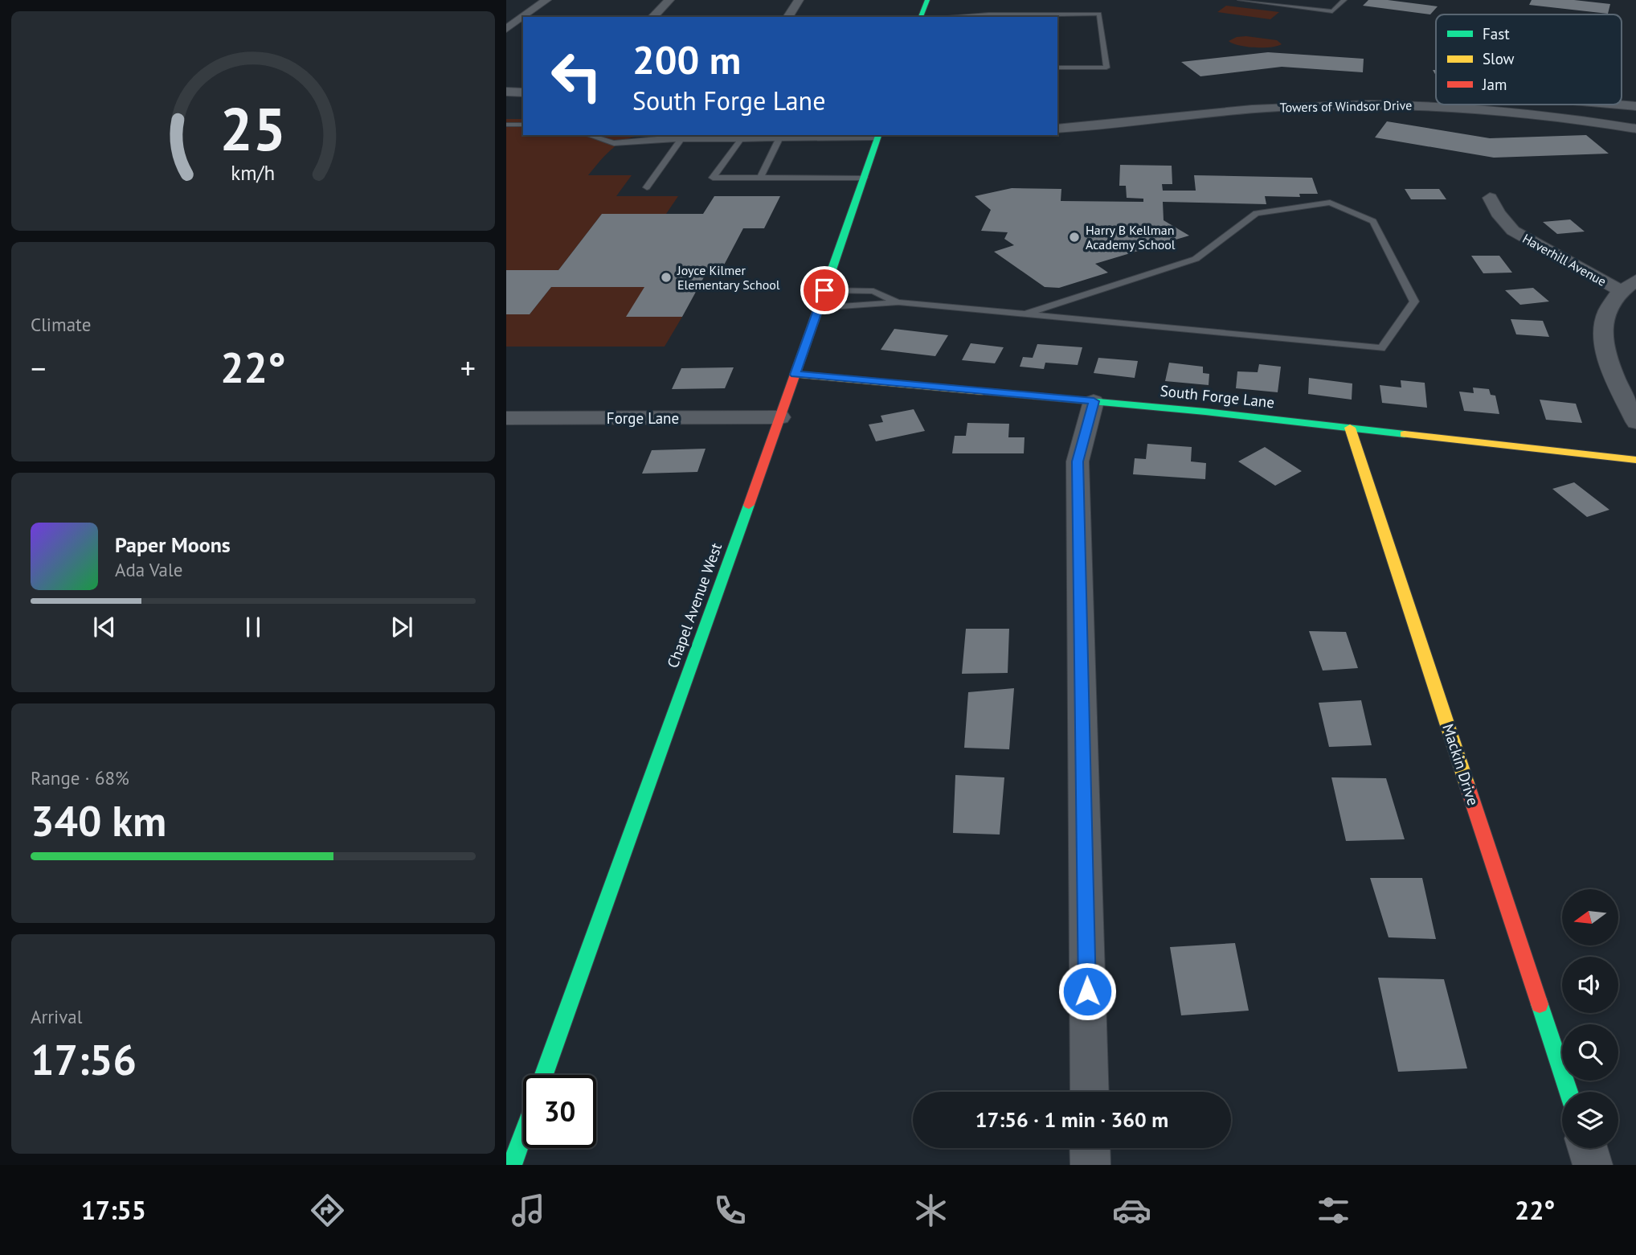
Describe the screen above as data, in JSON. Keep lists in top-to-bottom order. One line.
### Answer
{"streets":{"main road":["South Forge Lane","Chapel Avenue West","Mackin Drive"],"street":["Towers of Windsor Drive","Haverhill Avenue","Forge Lane"]},"crossings":[["South Forge Lane","Chapel Avenue West"],["South Forge Lane","Mackin Drive"],["Forge Lane","Chapel Avenue West"]],"places":["Harry B Kellman Academy School","Joyce Kilmer Elementary School"],"legend":["Fast","Slow","Jam"],"north":"left","page":{"turn":["200 m","South Forge Lane"],"tile":["Climate",["Range · 68%","340 km"],["Arrival","17:56"]],"heat":["−","22°","+"],"song":["Paper Moons","Ada Vale"],"limit":"30","trip":"17:56 · 1 min · 360 m","tabs":["17:55","22°"],"gauge":["25","km/h"]}}
